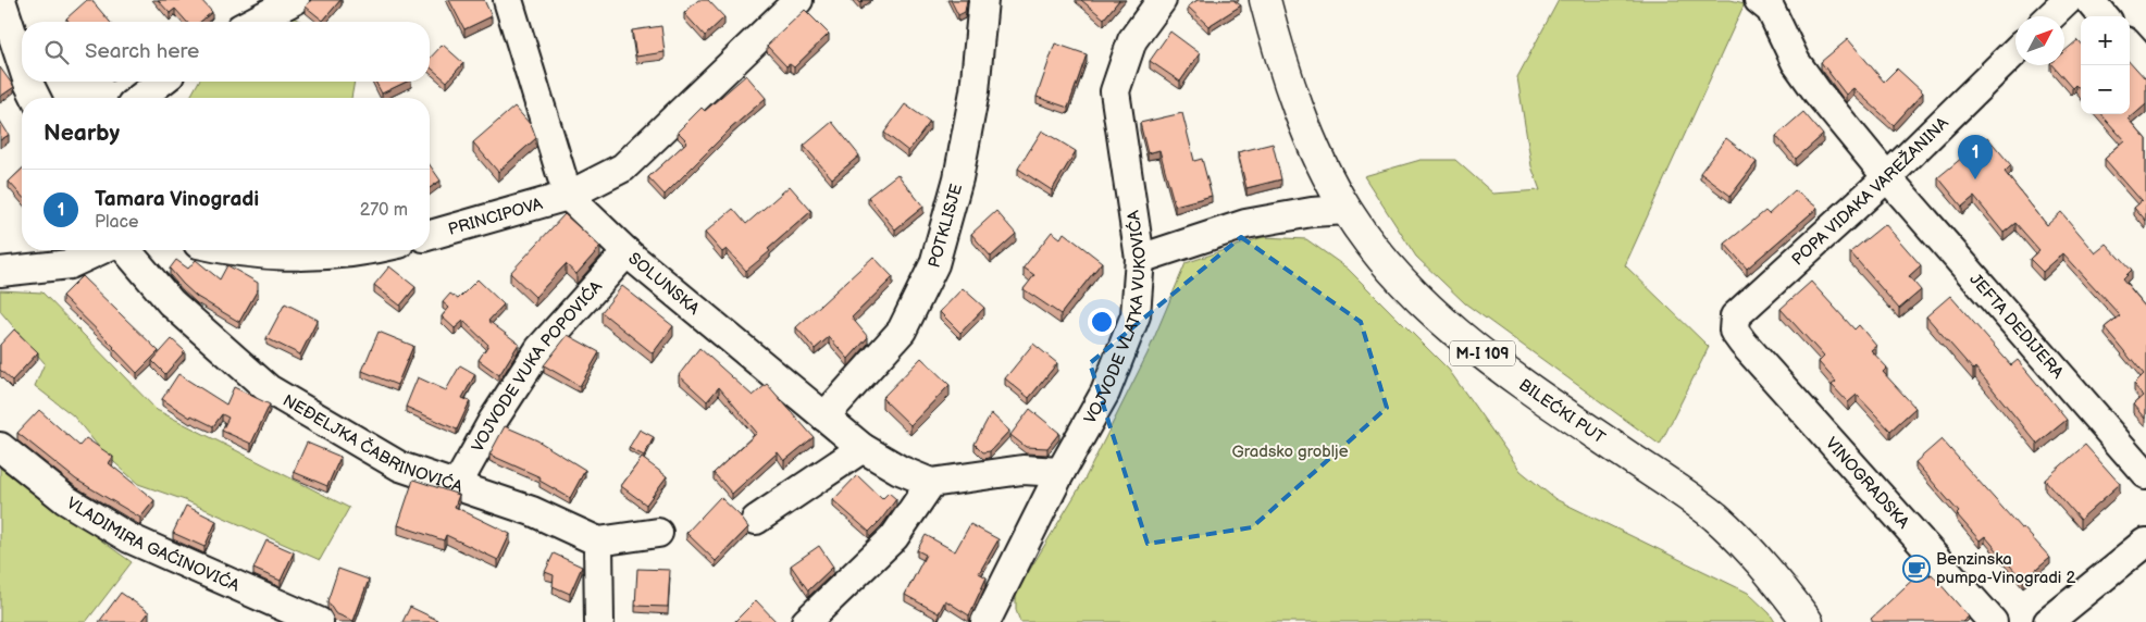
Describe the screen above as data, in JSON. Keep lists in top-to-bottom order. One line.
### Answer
{"streets":{"main road":["M-I 109","BILEĆKI PUT"],"street":["POPA VIDAKA VAREŽANINA","PRINCIPOVA","POTKLISJE","SOLUNSKA","VOJVODE VLATKA VUKOVIĆA","JEFTA DEDIJERA","VOJVODE VUKA POPOVIĆA","NEĐELJKA ČABRINOVIĆA","VINOGRADSKA","VLADIMIRA GAĆINOVIĆA"]},"crossings":[["POPA VIDAKA VAREŽANINA","JEFTA DEDIJERA"],["POPA VIDAKA VAREŽANINA","VINOGRADSKA"],["PRINCIPOVA","SOLUNSKA"],["POTKLISJE","SOLUNSKA"],["SOLUNSKA","VOJVODE VUKA POPOVIĆA"],["VOJVODE VUKA POPOVIĆA","NEĐELJKA ČABRINOVIĆA"]],"parks":["Gradsko groblje"],"places":{"cafe":["Benzinska pumpa-Vinogradi 2"]},"north":"top right","page":{"map_buttons":["+","−"],"search":"Search here","heading":"Nearby","pins":"1","list":[{"mark":"1","name":"Tamara Vinogradi","note":"Place","value":"270 m"}]}}
